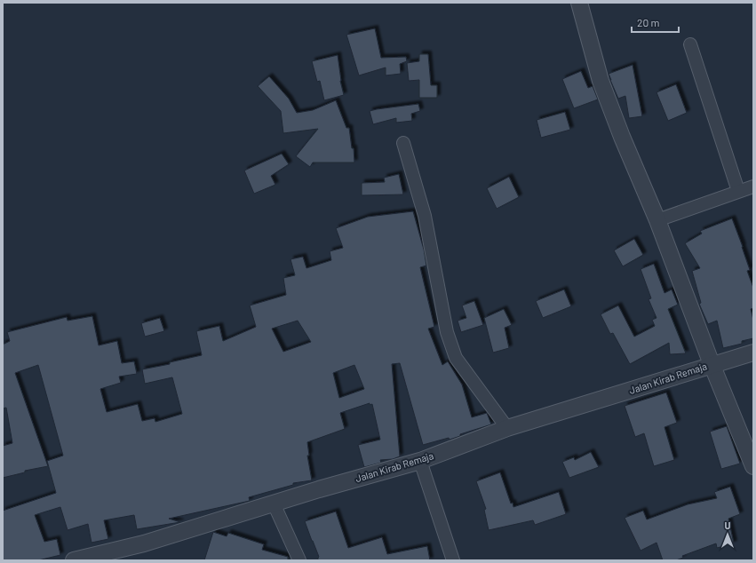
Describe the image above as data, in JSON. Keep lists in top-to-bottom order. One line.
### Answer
{"streets":{"street":["Jalan Kirab Remaja"]},"scale_bar":"20 m","north":"top"}
